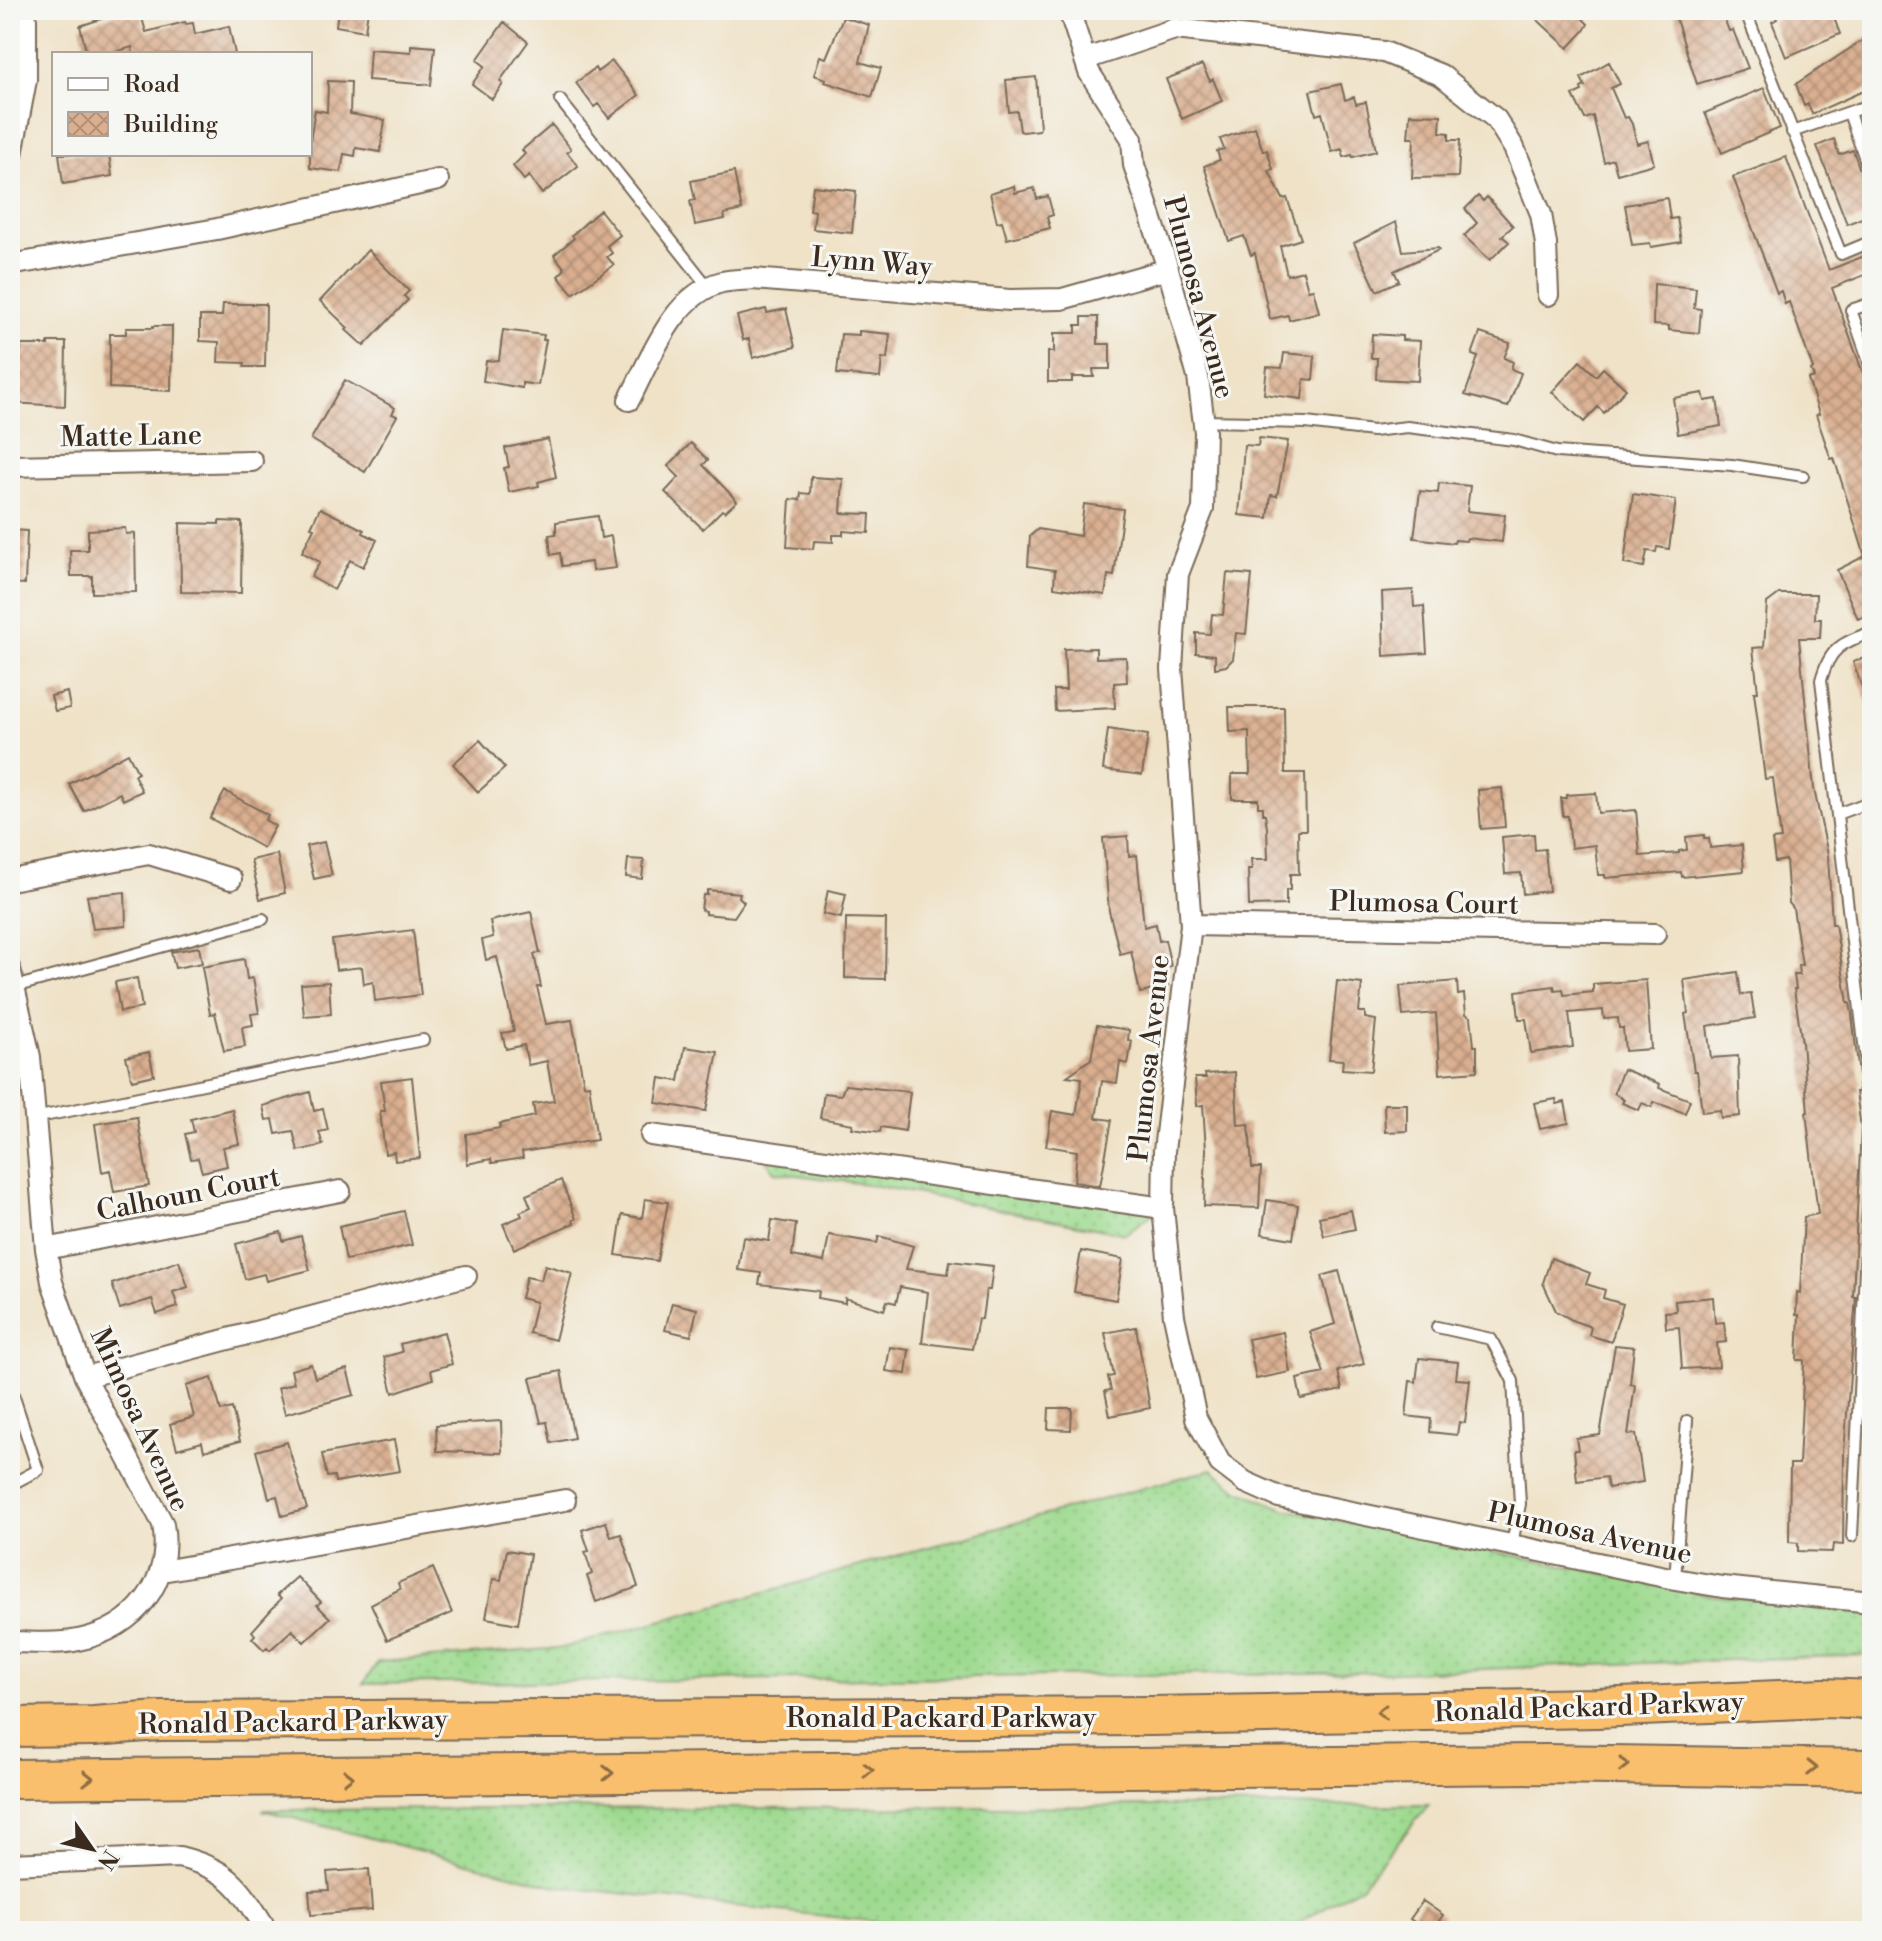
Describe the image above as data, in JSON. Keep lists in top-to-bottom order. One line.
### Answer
{"streets":{"highway":["Ronald Packard Parkway"],"street":["Lynn Way","Plumosa Avenue","Matte Lane","Plumosa Court","Calhoun Court","Mimosa Avenue"]},"crossings":[["Lynn Way","Plumosa Avenue"],["Plumosa Avenue","Plumosa Court"],["Calhoun Court","Mimosa Avenue"]],"legend":["Road","Building"],"north":"bottom right"}
